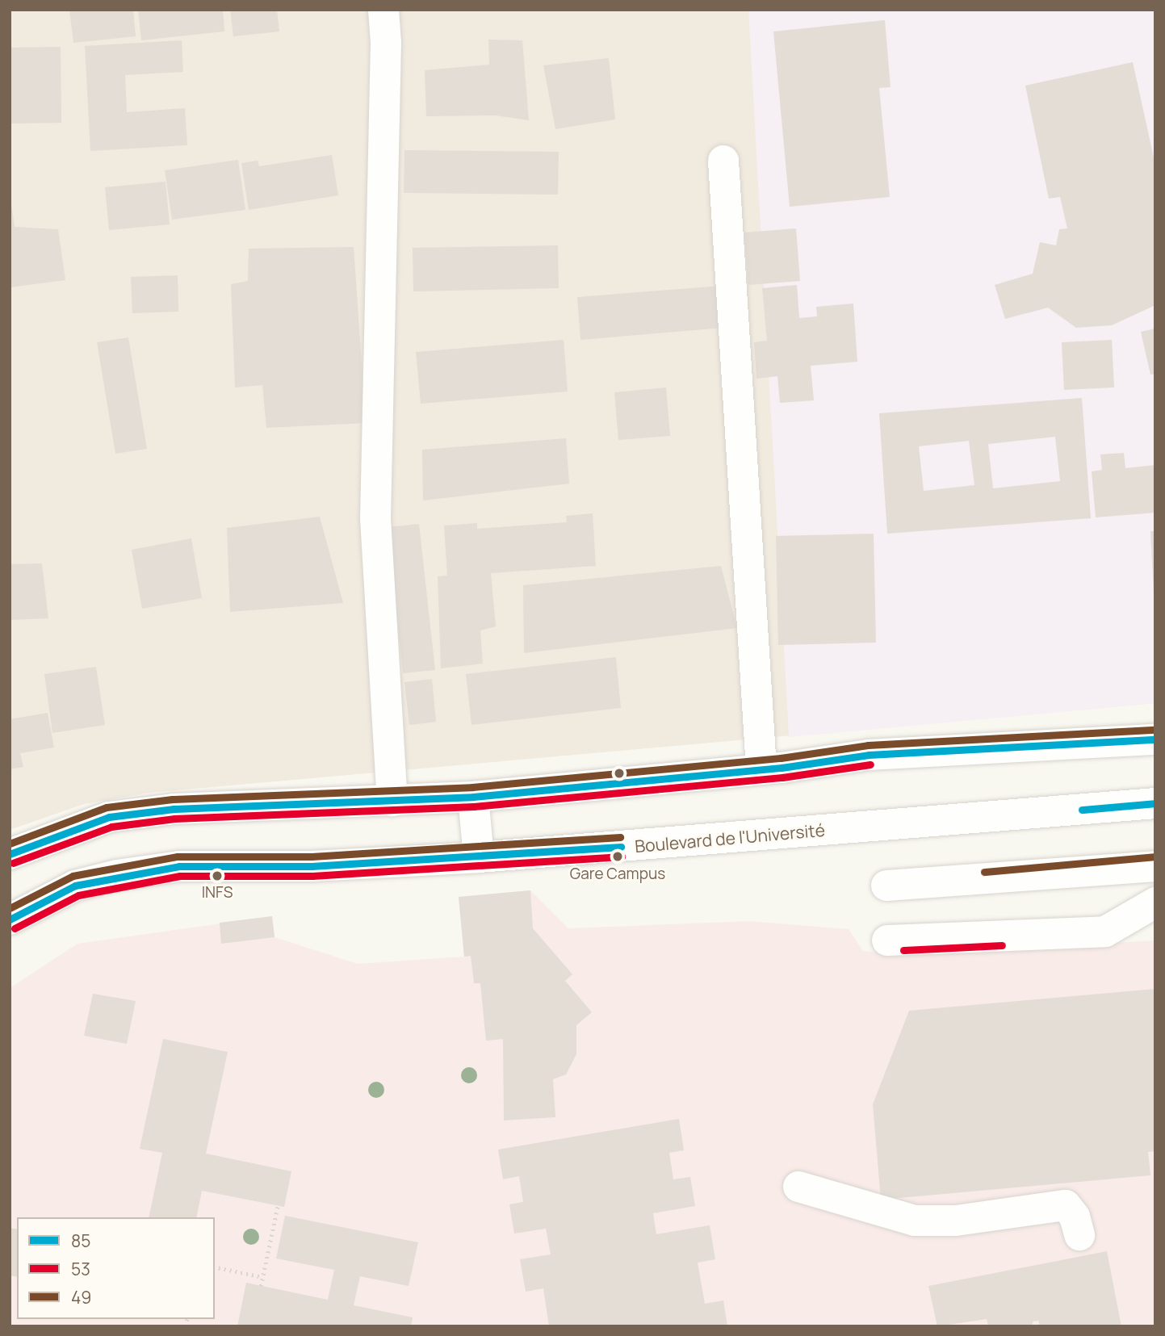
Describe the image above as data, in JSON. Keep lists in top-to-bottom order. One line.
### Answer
{"streets":{"street":["Boulevard de l'Université"]},"places":["Gare Campus","INFS"],"lines":["transit line 49","transit line 85","transit line 53"],"legend":["85","53","49"]}
